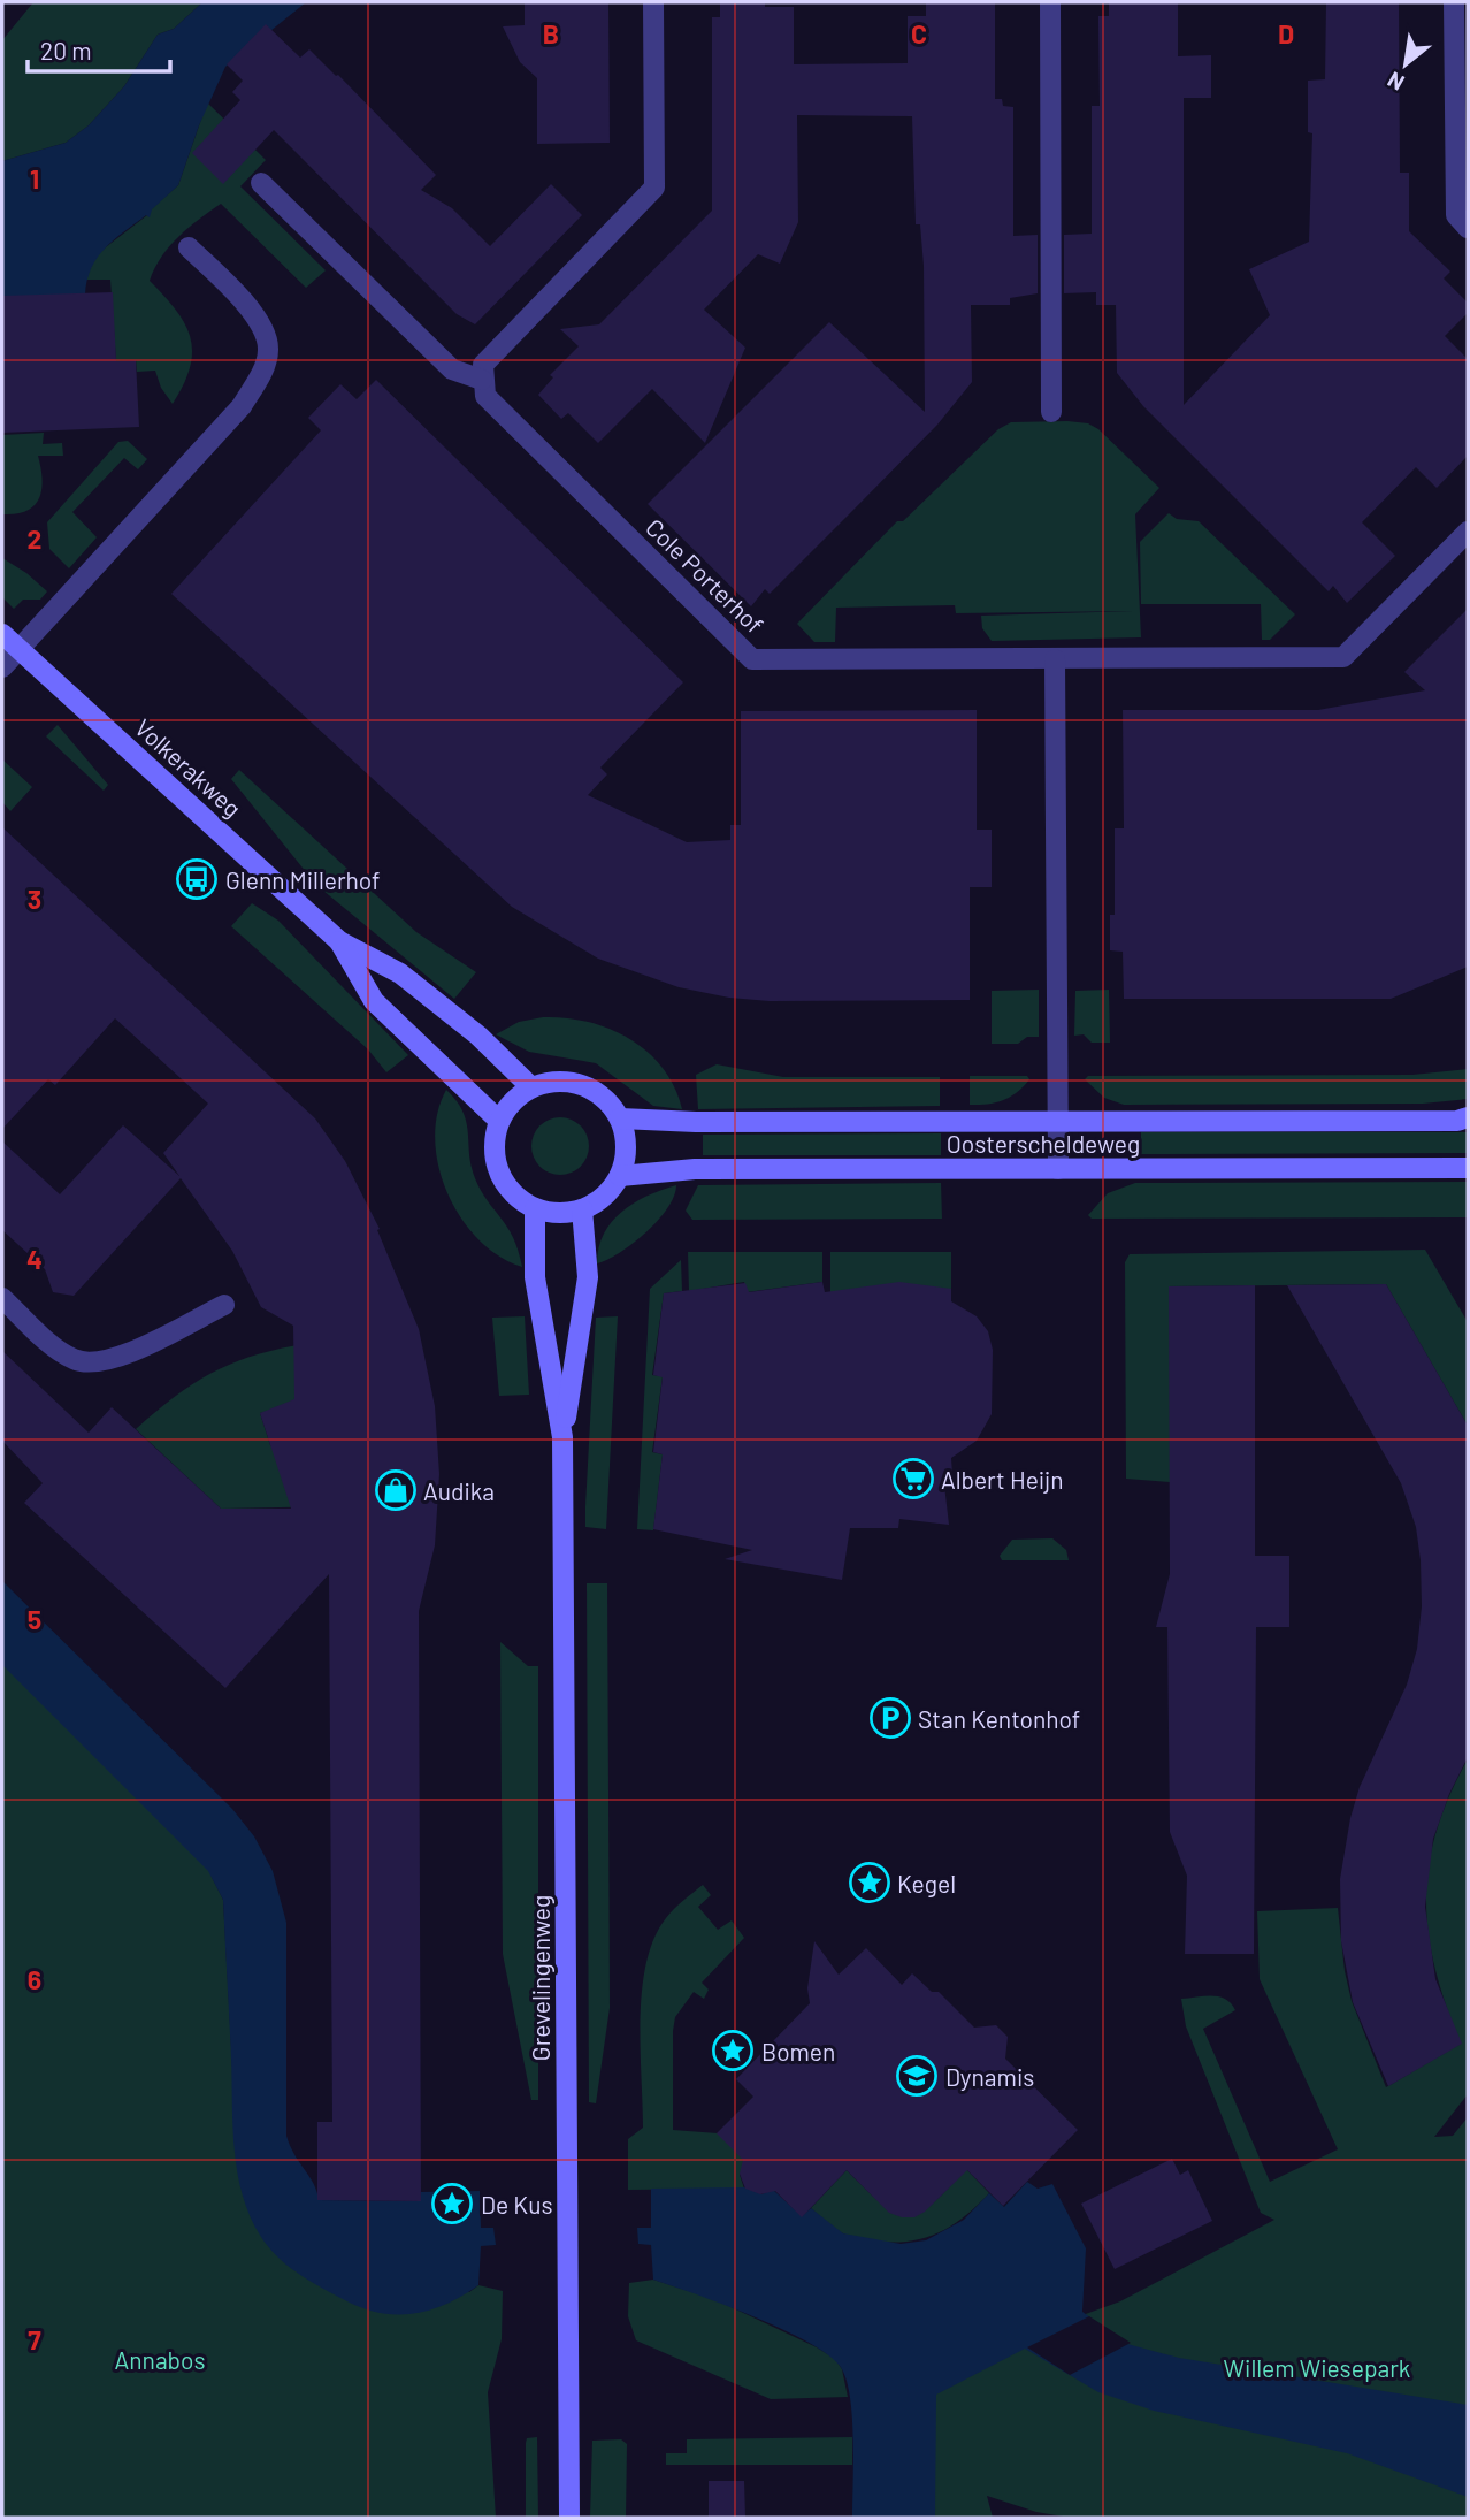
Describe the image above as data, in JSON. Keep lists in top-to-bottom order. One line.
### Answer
{"streets":{"street":["Cole Porterhof","Volkerakweg","Oosterscheldeweg","Grevelingenweg"]},"crossings":[["Volkerakweg","Oosterscheldeweg"],["Volkerakweg","Grevelingenweg"],["Oosterscheldeweg","Grevelingenweg"]],"parks":["Annabos","Willem Wiesepark"],"places":{"bus stop":["Glenn Millerhof"],"supermarket":["Albert Heijn"],"shop":["Audika"],"parking":["Stan Kentonhof"],"place":["Kegel","Bomen","De Kus"],"school or university":["Dynamis"]},"scale_bar":"20 m","north":"bottom left","grid":{"columns":["B","C","D"],"rows":["1","2","3","4","5","6","7"]}}
